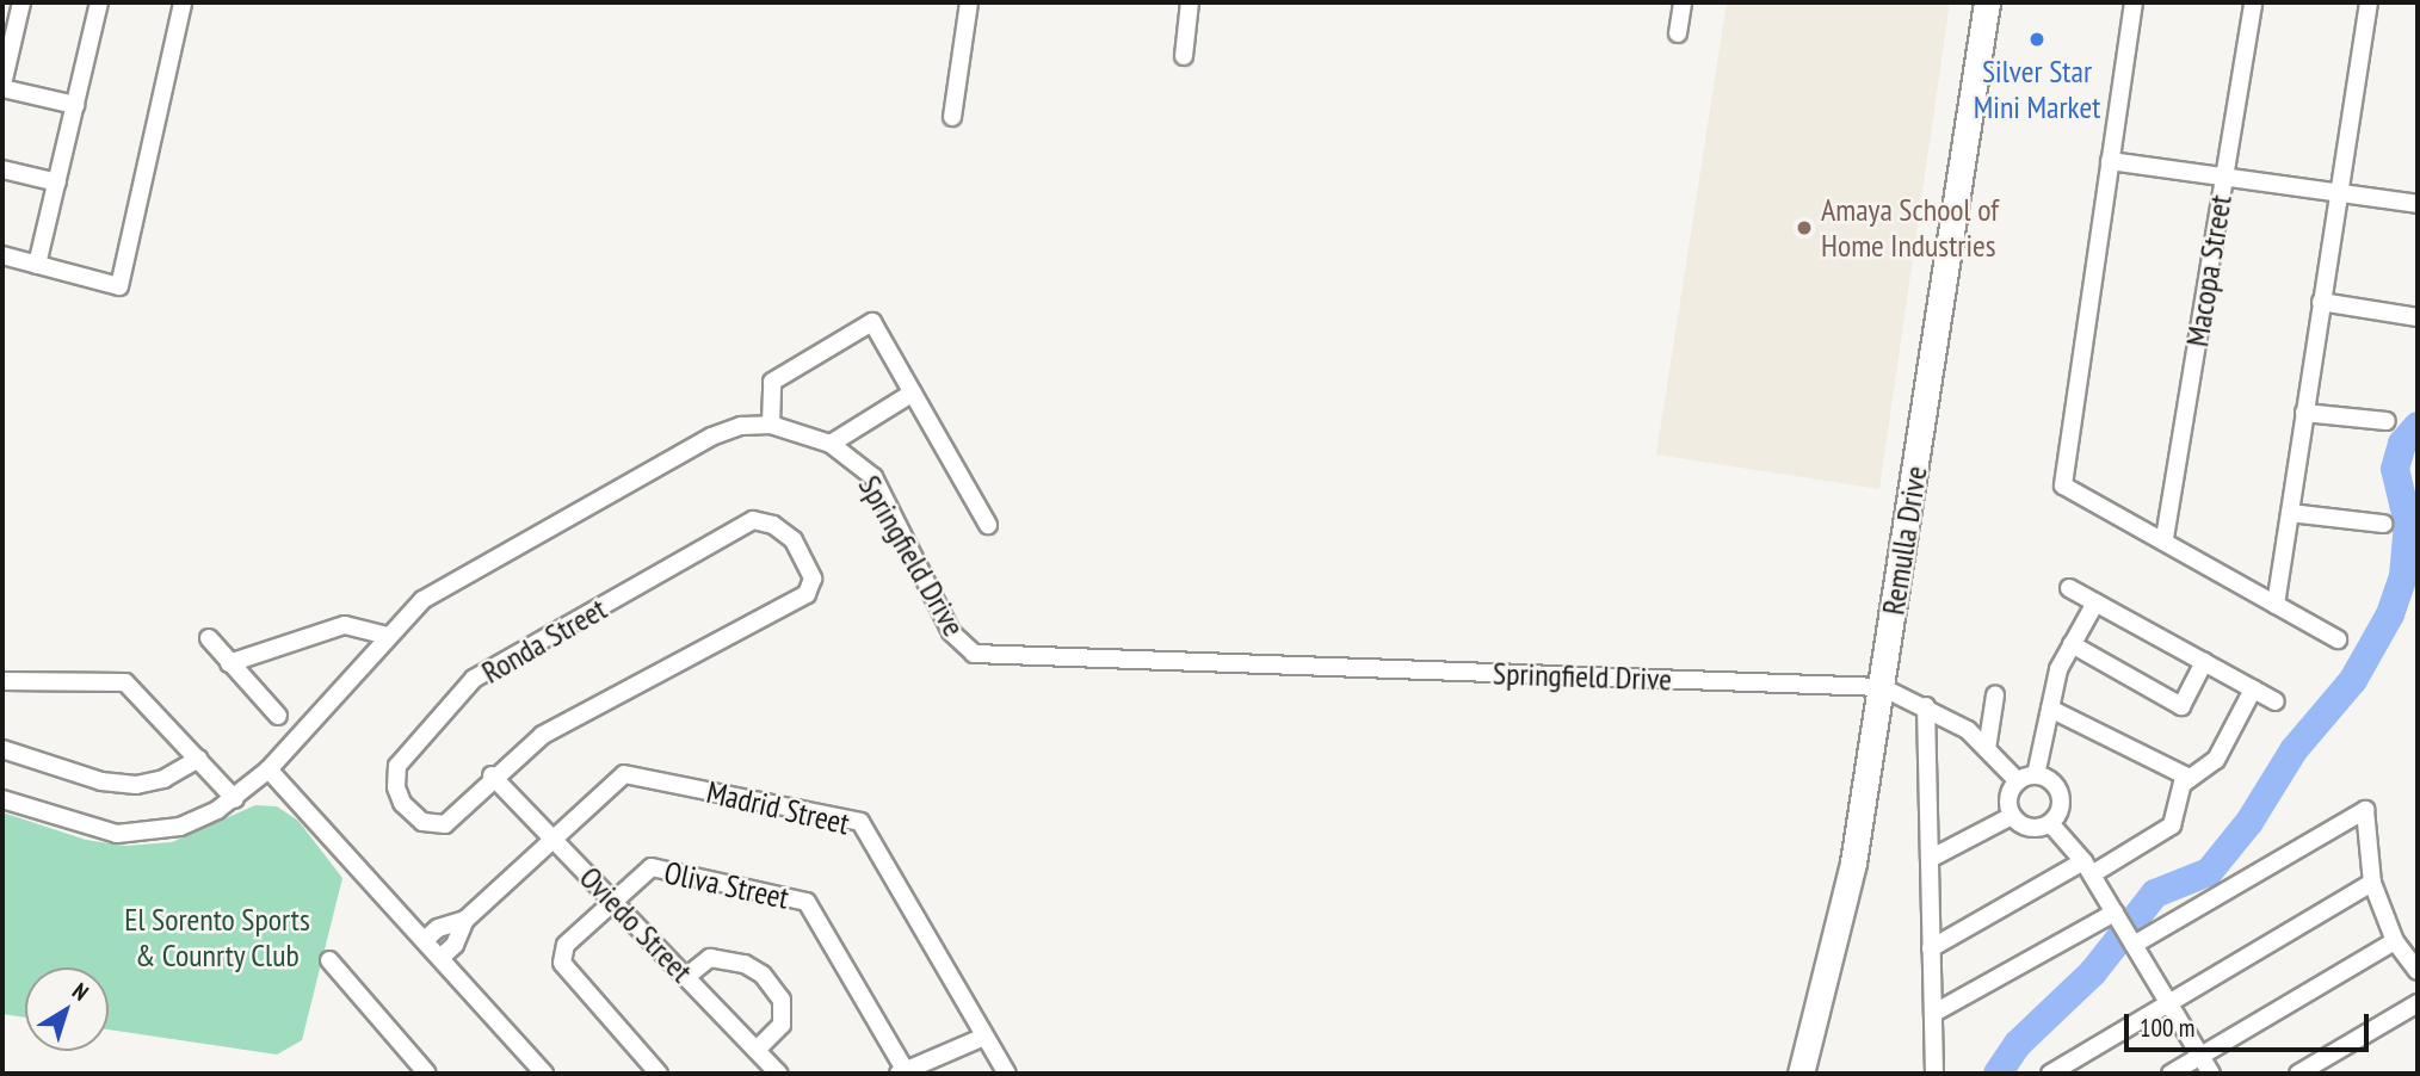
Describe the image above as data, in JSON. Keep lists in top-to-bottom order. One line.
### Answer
{"streets":{"main road":["Remulla Drive"],"street":["Macopa Street","Springfield Drive","Ronda Street","Madrid Street","Oliva Street","Oviedo Street"]},"crossings":[["Remulla Drive","Springfield Drive"],["Ronda Street","Oviedo Street"],["Madrid Street","Oviedo Street"],["Oliva Street","Oviedo Street"]],"parks":["El Sorento Sports & Counrty Club"],"places":["Silver Star Mini Market","Amaya School of Home Industries"],"scale_bar":"100 m","north":"top right"}
